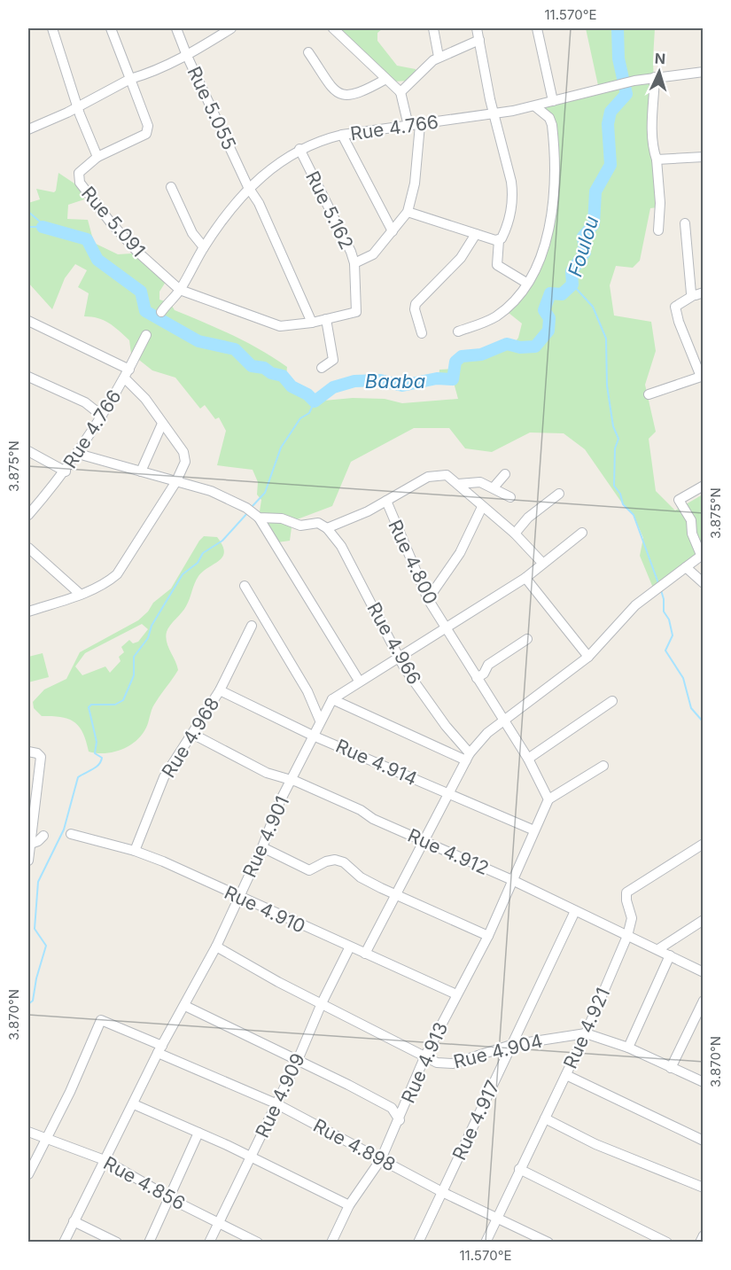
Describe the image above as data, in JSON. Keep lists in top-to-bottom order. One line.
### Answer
{"streets":{"street":["Rue 5.055","Rue 4.766","Rue 5.162","Rue 5.091","Rue 4.800","Rue 4.966","Rue 4.968","Rue 4.914","Rue 4.901","Rue 4.912","Rue 4.910","Rue 4.921","Rue 4.904","Rue 4.913","Rue 4.909","Rue 4.917","Rue 4.898","Rue 4.856"]},"crossings":[["Rue 5.055","Rue 4.766"],["Rue 5.055","Rue 5.162"],["Rue 4.766","Rue 5.162"],["Rue 4.766","Rue 5.091"],["Rue 4.766","Rue 4.800"],["Rue 5.162","Rue 5.091"],["Rue 4.800","Rue 4.966"],["Rue 4.800","Rue 4.901"],["Rue 4.966","Rue 4.901"],["Rue 4.968","Rue 4.914"],["Rue 4.968","Rue 4.912"],["Rue 4.968","Rue 4.910"],["Rue 4.914","Rue 4.901"],["Rue 4.901","Rue 4.912"],["Rue 4.901","Rue 4.910"],["Rue 4.901","Rue 4.904"],["Rue 4.901","Rue 4.898"],["Rue 4.901","Rue 4.856"],["Rue 4.912","Rue 4.921"],["Rue 4.912","Rue 4.913"],["Rue 4.912","Rue 4.917"],["Rue 4.910","Rue 4.913"],["Rue 4.910","Rue 4.909"],["Rue 4.921","Rue 4.904"],["Rue 4.921","Rue 4.898"],["Rue 4.904","Rue 4.913"],["Rue 4.904","Rue 4.909"],["Rue 4.904","Rue 4.917"],["Rue 4.913","Rue 4.898"],["Rue 4.909","Rue 4.898"],["Rue 4.909","Rue 4.856"],["Rue 4.917","Rue 4.898"],["Rue 4.898","Rue 4.856"]],"water":["Foulou","Baaba"],"north":"top","coordinates":["11.570°E","3.875°N","3.870°N"]}
